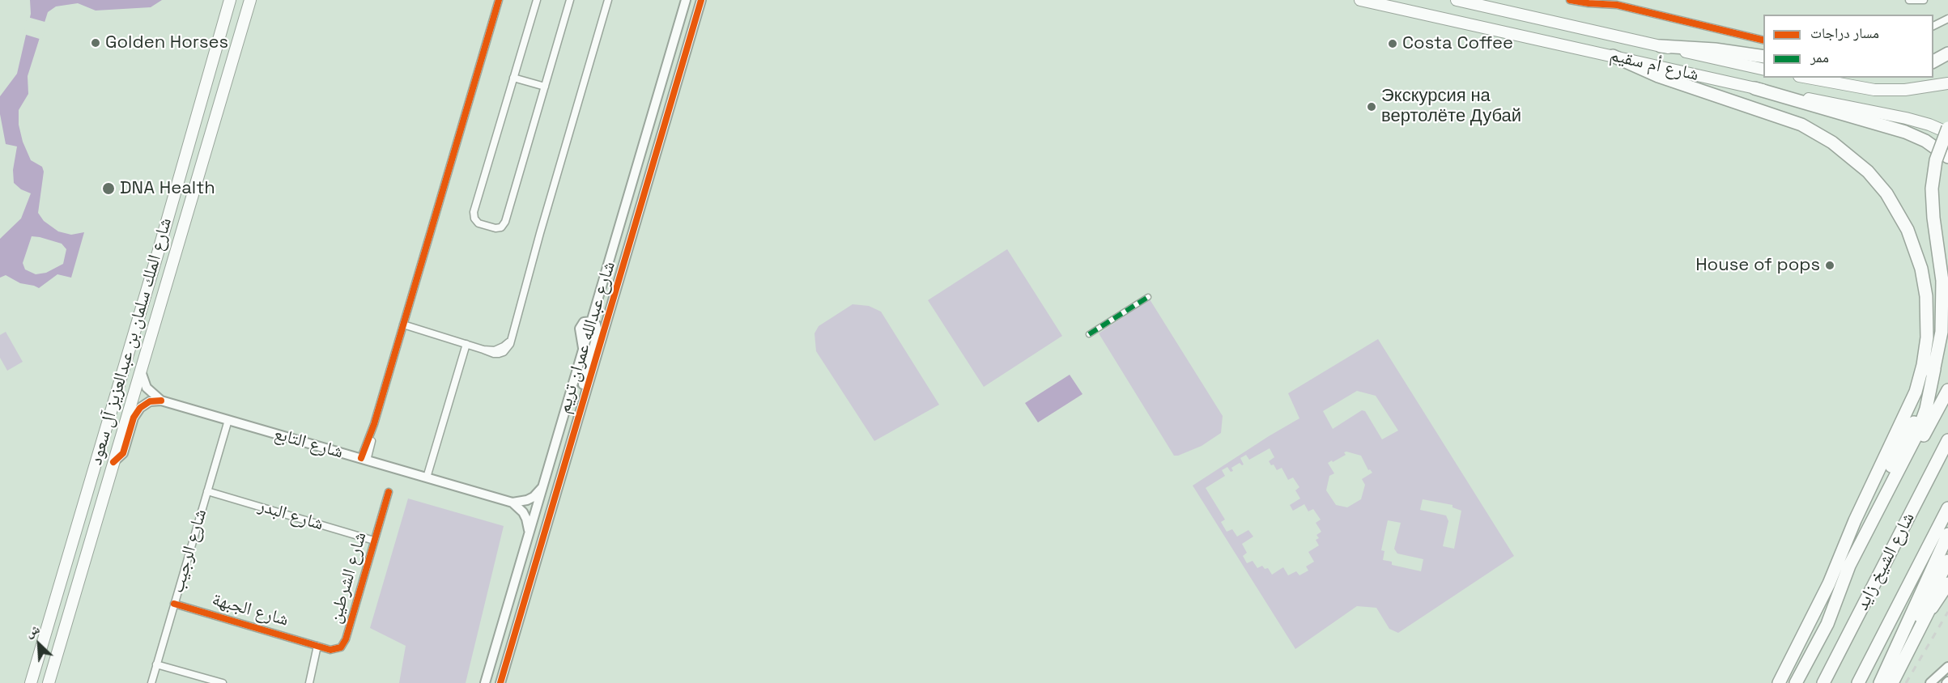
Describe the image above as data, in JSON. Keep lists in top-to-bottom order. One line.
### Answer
{"streets":{"highway":["شارع الشيخ زايد"],"main road":["شارع أم سقيم","شارع الملك سلمان بن عبدالعزيز آل سعود"],"street":["شارع عبدالله عمران تريم","شارع التابع","شارع البدر","شارع الرجيب","شارع الشرطين","شارع الجبهة"]},"crossings":[["شارع التابع","شارع الرجيب"],["شارع البدر","شارع الرجيب"],["شارع البدر","شارع الشرطين"],["شارع الرجيب","شارع الجبهة"],["شارع الشرطين","شارع الجبهة"]],"places":["Golden Horses","Costa Coffee","Экскурсия на вертолёте Дубай","DNA Health","House of pops"],"legend":["مسار دراجات","ممر"],"north":"top left"}
